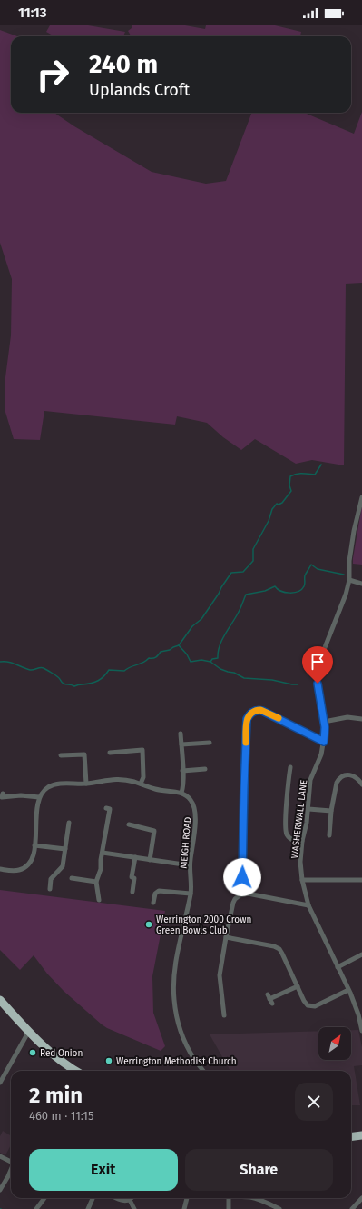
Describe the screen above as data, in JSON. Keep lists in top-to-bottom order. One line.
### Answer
{"streets":{"street":["WASHERWALL LANE","MEIGH ROAD"]},"places":["Werrington 2000 Crown Green Bowls Club","Red Onion","Werrington Methodist Church"],"north":"top right","page":{"status":"11:13","turn":["240 m","Uplands Croft"],"heading":["2 min","460 m · 11:15"],"buttons":["Exit","Share"]}}
